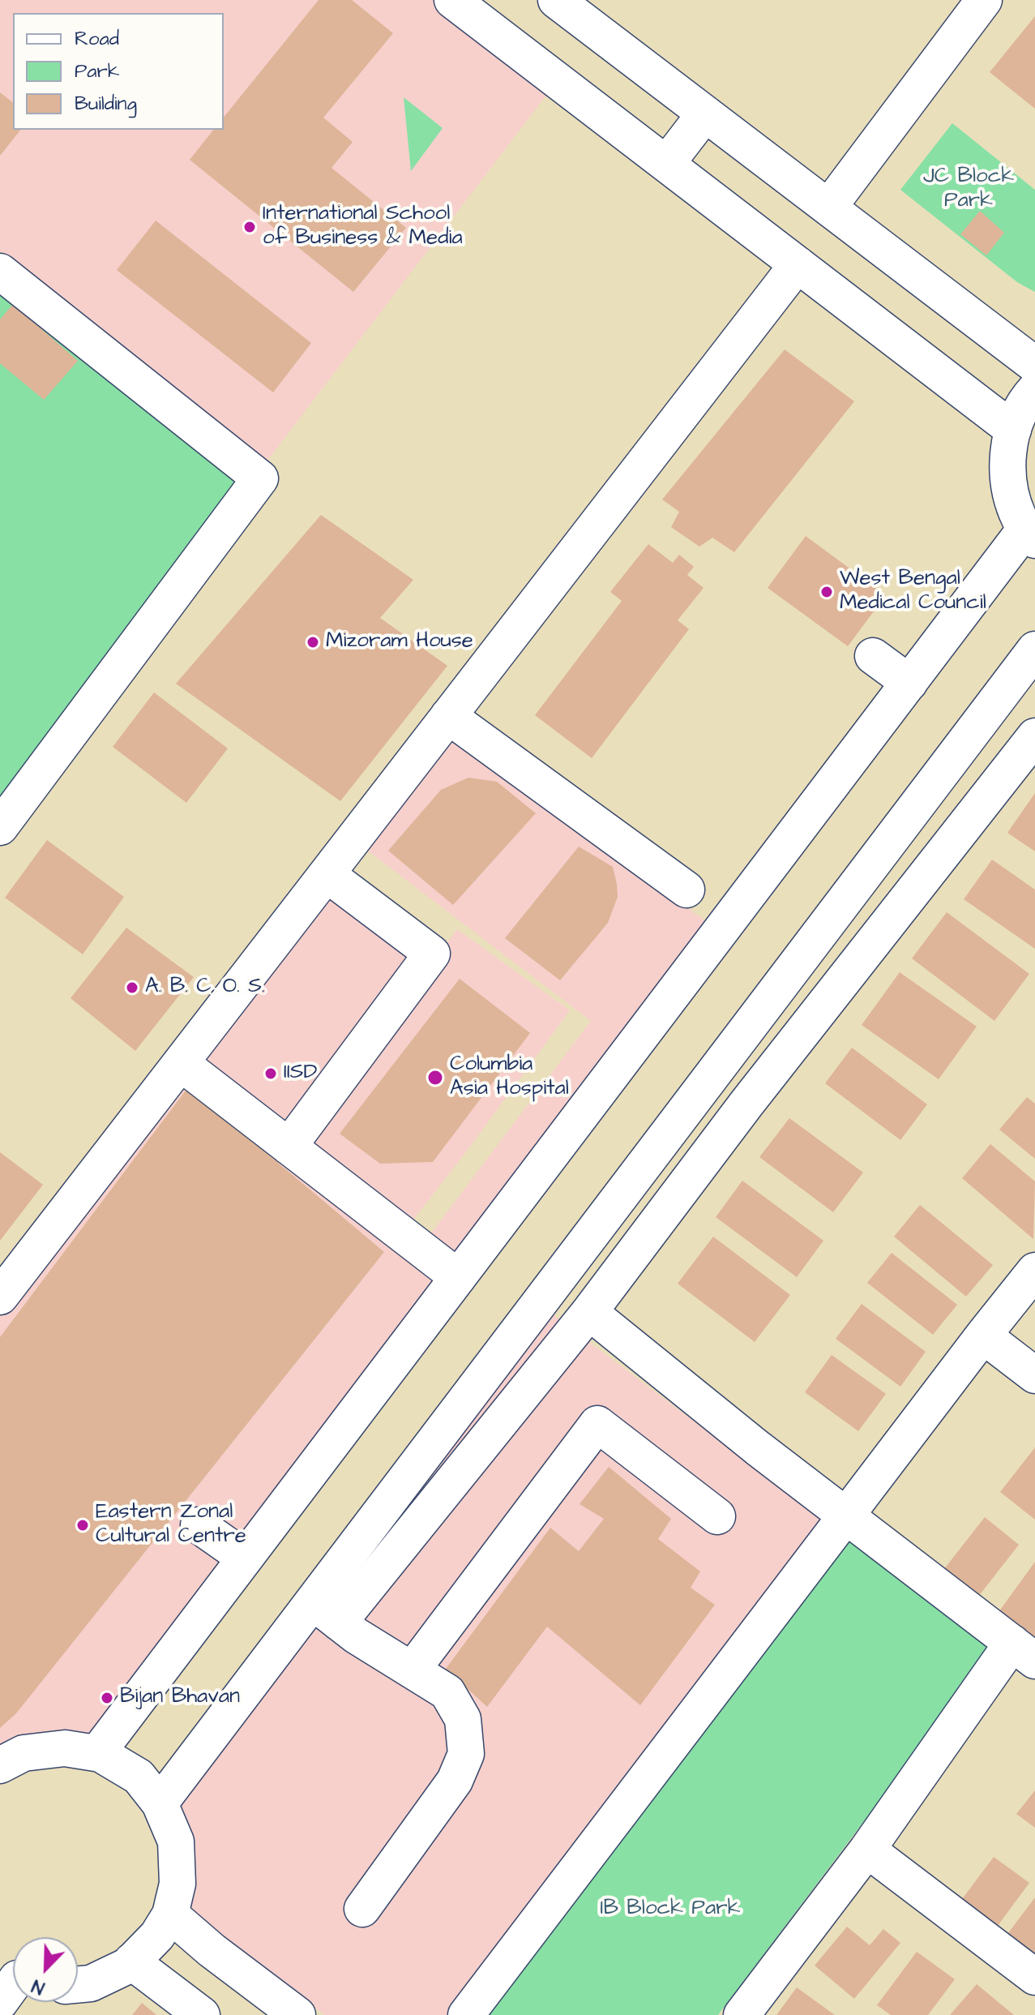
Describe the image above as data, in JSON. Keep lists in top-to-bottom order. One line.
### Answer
{"parks":["JC Block Park","IB Block Park"],"places":["International School of Business & Media","West Bengal Medical Council","Mizoram House","A. B. C. O. S.","IISD","Columbia Asia Hospital","Eastern Zonal Cultural Centre","Bijan Bhavan"],"legend":["Road","Park","Building"],"north":"bottom left"}
